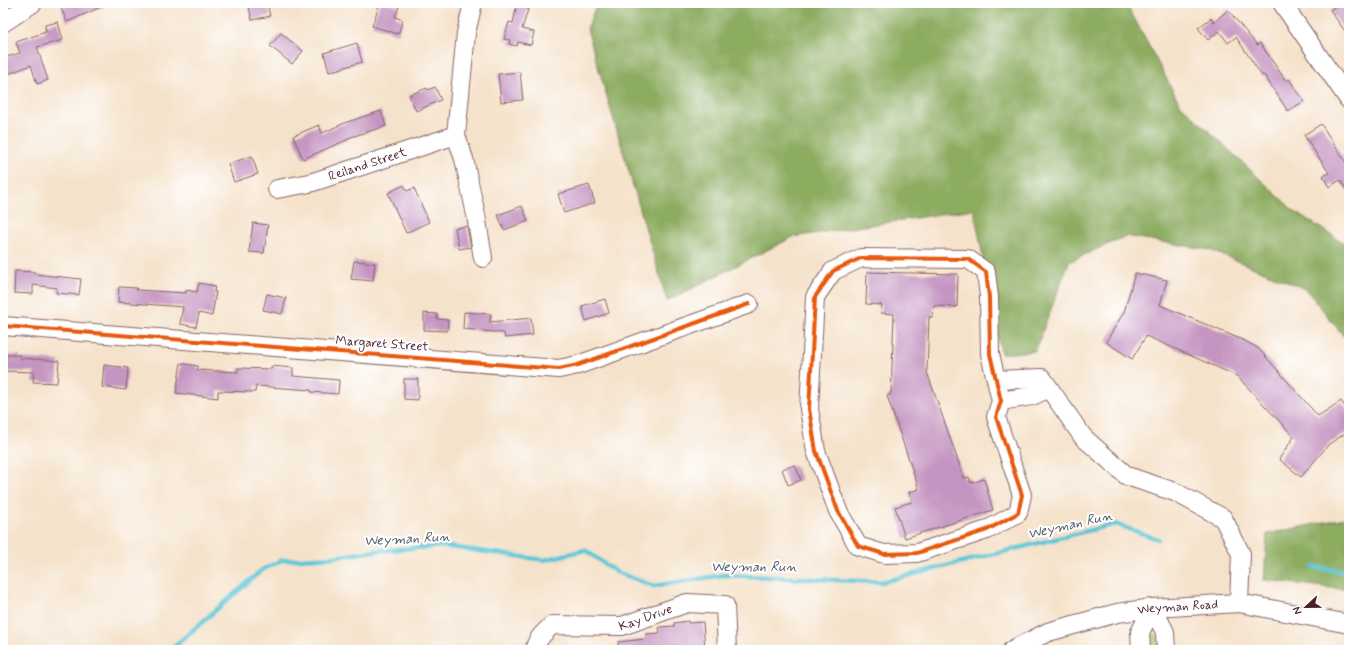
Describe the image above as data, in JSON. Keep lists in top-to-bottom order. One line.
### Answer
{"streets":{"street":["Reiland Street","Margaret Street","Weyman Road","Kay Drive"]},"water":["Weyman Run"],"north":"left"}
